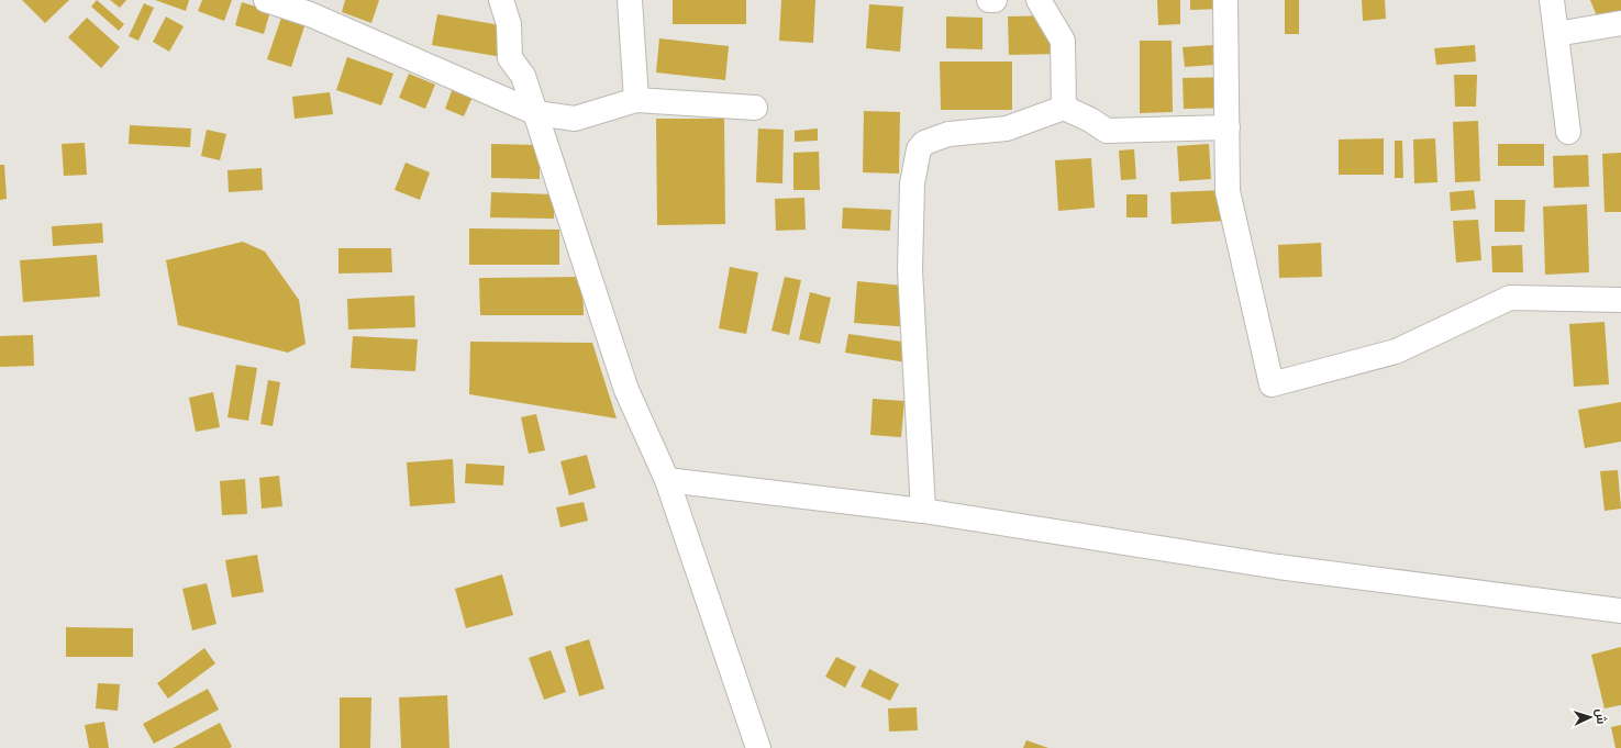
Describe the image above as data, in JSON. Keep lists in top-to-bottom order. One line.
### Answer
{"north":"right"}
